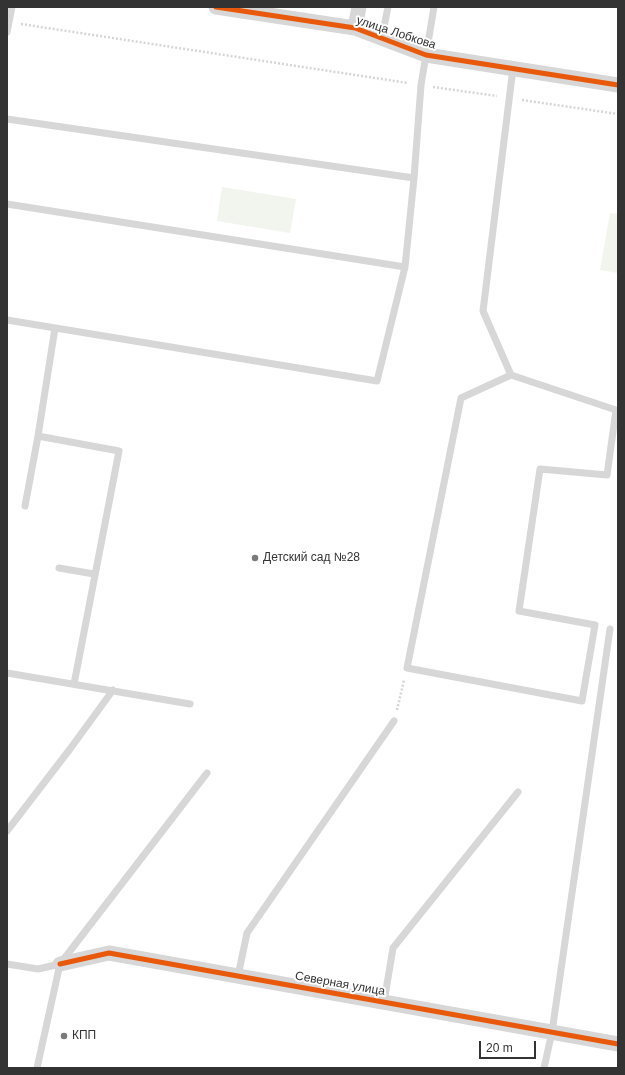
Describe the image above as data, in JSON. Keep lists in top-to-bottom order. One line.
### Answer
{"streets":{"street":["улица Лобкова","Северная улица"]},"places":["Детский сад №28","КПП"],"scale_bar":"20 m"}
